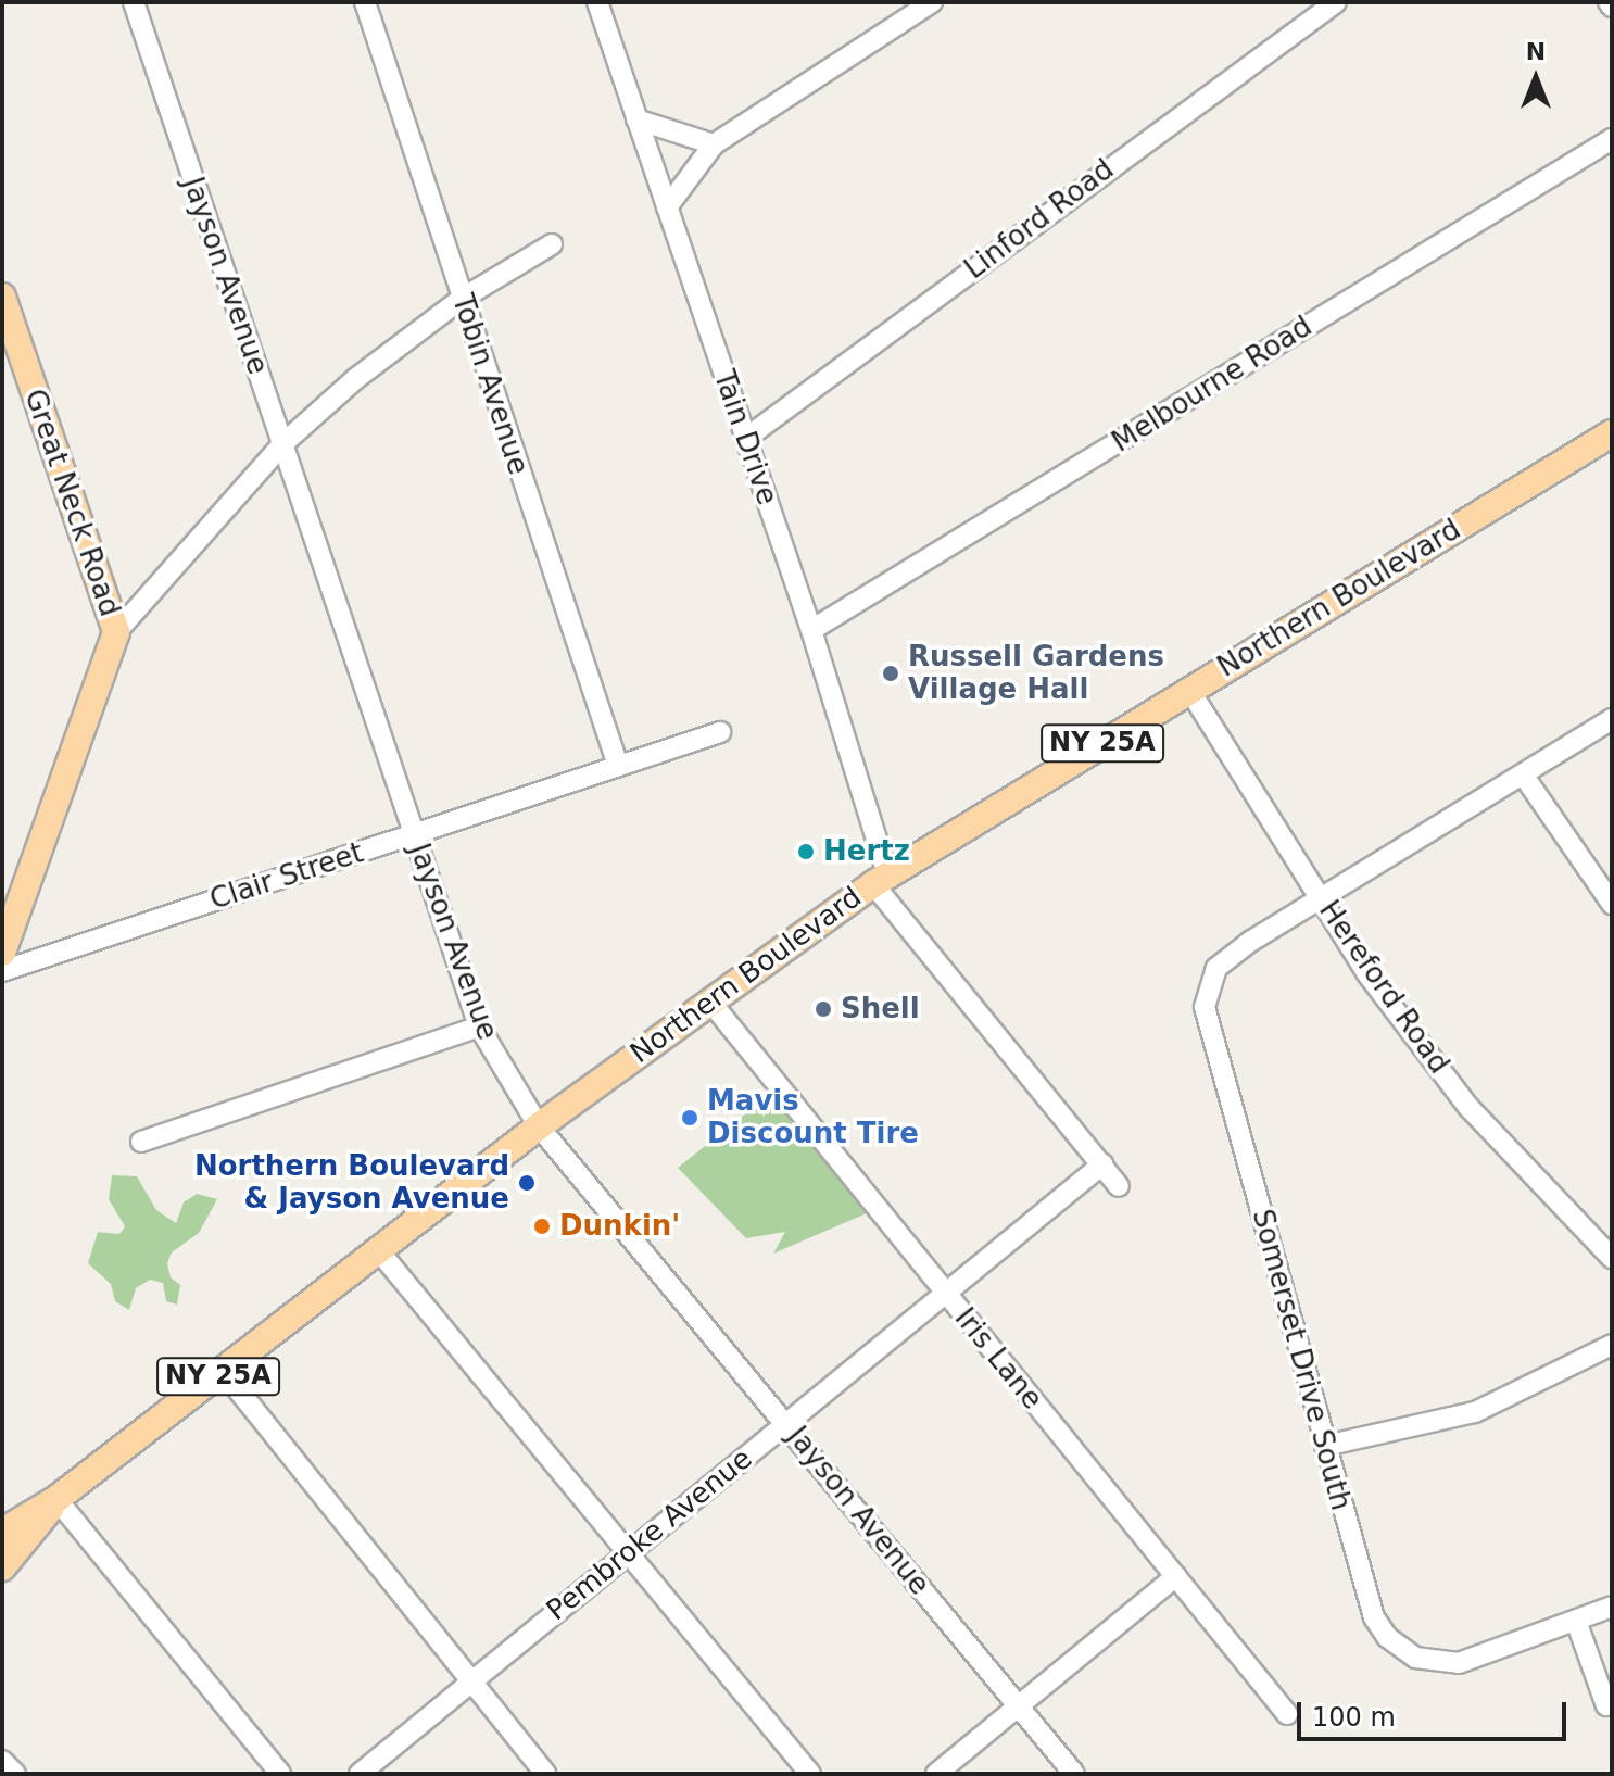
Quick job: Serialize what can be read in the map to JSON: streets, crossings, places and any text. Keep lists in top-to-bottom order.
{
  "streets": {
    "main road": ["Great Neck Road", "Northern Boulevard", "NY 25A"],
    "street": [
      "Linford Road",
      "Jayson Avenue",
      "Tobin Avenue",
      "Melbourne Road",
      "Tain Drive",
      "Clair Street",
      "Hereford Road",
      "Iris Lane",
      "Somerset Drive South",
      "Pembroke Avenue"
    ]
  },
  "crossings": [
    ["Linford Road", "Tain Drive"],
    ["Jayson Avenue", "Northern Boulevard"],
    ["Jayson Avenue", "Clair Street"],
    ["Jayson Avenue", "Pembroke Avenue"],
    ["Tobin Avenue", "Clair Street"],
    ["Melbourne Road", "Tain Drive"],
    ["Tain Drive", "Northern Boulevard"],
    ["Northern Boulevard", "Hereford Road"],
    ["Northern Boulevard", "Iris Lane"],
    ["Hereford Road", "Somerset Drive South"],
    ["Iris Lane", "Pembroke Avenue"]
  ],
  "places": [
    "Russell Gardens Village Hall",
    "Hertz",
    "Shell",
    "Mavis Discount Tire",
    "Northern Boulevard & Jayson Avenue",
    "Dunkin'"
  ],
  "scale_bar": "100 m",
  "north": "top"
}
